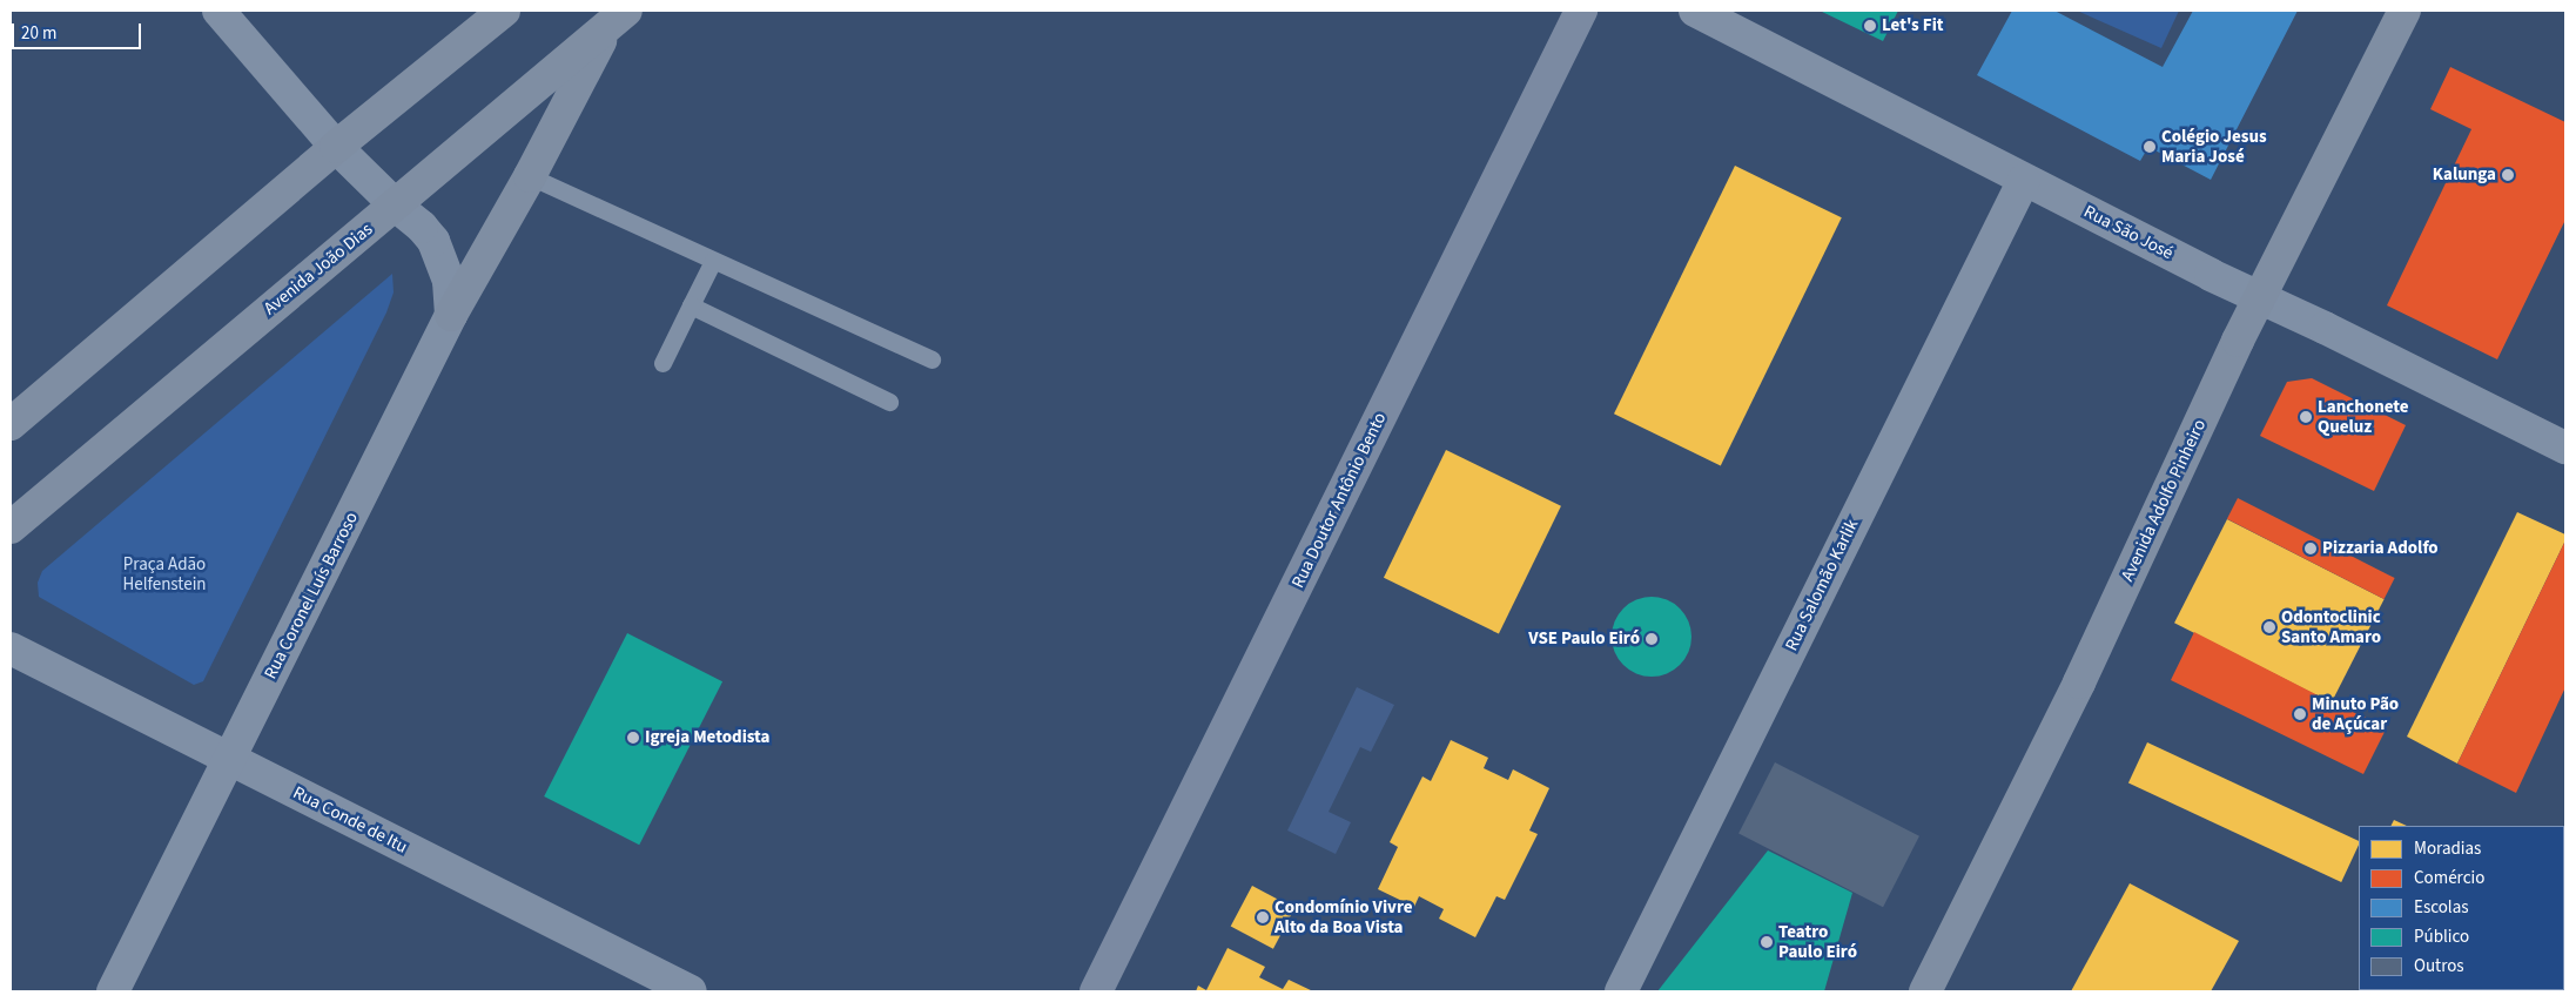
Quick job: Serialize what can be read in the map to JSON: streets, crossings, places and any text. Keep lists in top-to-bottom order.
{
  "streets": {
    "main road": ["Avenida João Dias", "Avenida Adolfo Pinheiro"],
    "street": [
      "Rua São José",
      "Rua Doutor Antônio Bento",
      "Rua Salomão Karlik",
      "Rua Coronel Luís Barroso",
      "Rua Conde de Itu"
    ]
  },
  "crossings": [
    ["Rua São José", "Avenida Adolfo Pinheiro"],
    ["Rua São José", "Rua Salomão Karlik"],
    ["Rua Coronel Luís Barroso", "Rua Conde de Itu"]
  ],
  "parks": ["Praça Adão Helfenstein"],
  "places": [
    "Let's Fit",
    "Colégio Jesus Maria José",
    "Kalunga",
    "Lanchonete Queluz",
    "Pizzaria Adolfo",
    "Odontoclinic Santo Amaro",
    "VSE Paulo Eiró",
    "Minuto Pão de Açúcar",
    "Igreja Metodista",
    "Condomínio Vivre Alto da Boa Vista",
    "Teatro Paulo Eiró"
  ],
  "legend": [
    "Moradias",
    "Comércio",
    "Escolas",
    "Público",
    "Outros"
  ],
  "scale_bar": "20 m"
}
